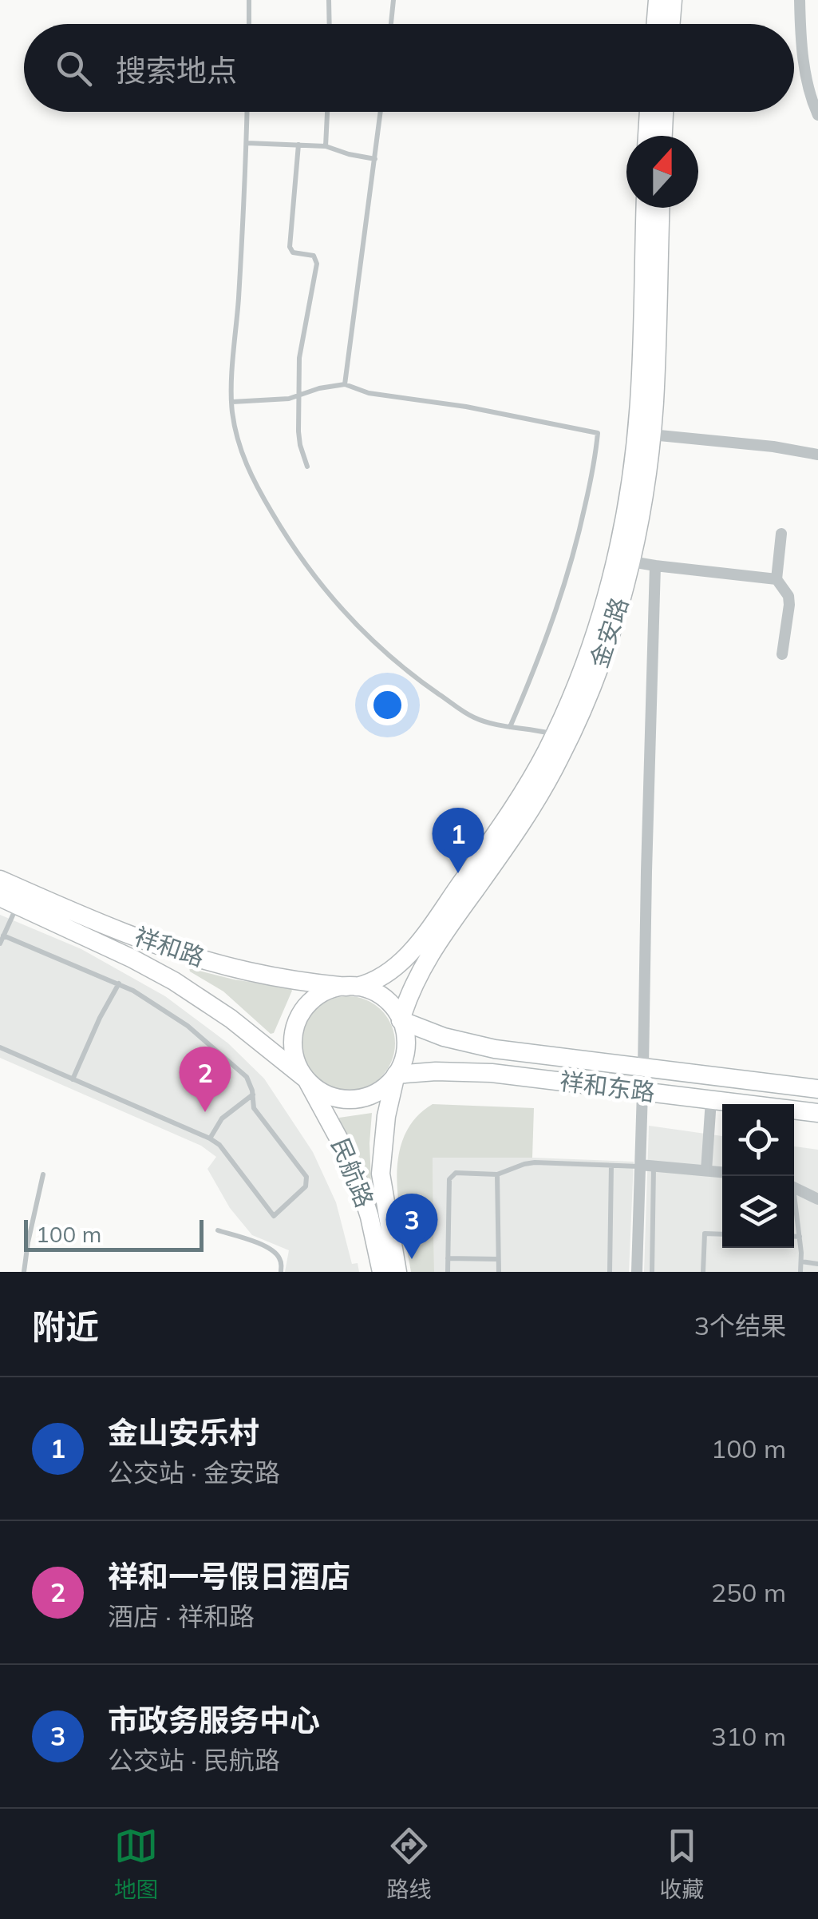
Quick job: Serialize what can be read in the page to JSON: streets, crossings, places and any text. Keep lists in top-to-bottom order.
{
  "streets": {
    "main road": [
      "金安路",
      "祥和路",
      "祥和东路",
      "民航路"
    ]
  },
  "crossings": [
    ["金安路", "祥和路"],
    ["金安路", "祥和东路"],
    ["金安路", "民航路"],
    ["祥和路", "祥和东路"],
    ["祥和路", "民航路"],
    ["祥和东路", "民航路"]
  ],
  "scale_bar": "100 m",
  "north": "top",
  "page": {
    "search": "搜索地点",
    "pins": ["1", "2", "3"],
    "scale": "100 m",
    "heading": ["附近", "3个结果"],
    "list": [
      {
        "mark": "1",
        "name": "金山安乐村",
        "note": "公交站 · 金安路",
        "value": "100 m"
      },
      {
        "mark": "2",
        "name": "祥和一号假日酒店",
        "note": "酒店 · 祥和路",
        "value": "250 m"
      },
      {
        "mark": "3",
        "name": "市政务服务中心",
        "note": "公交站 · 民航路",
        "value": "310 m"
      }
    ],
    "nav": ["地图", "路线", "收藏"]
  }
}
